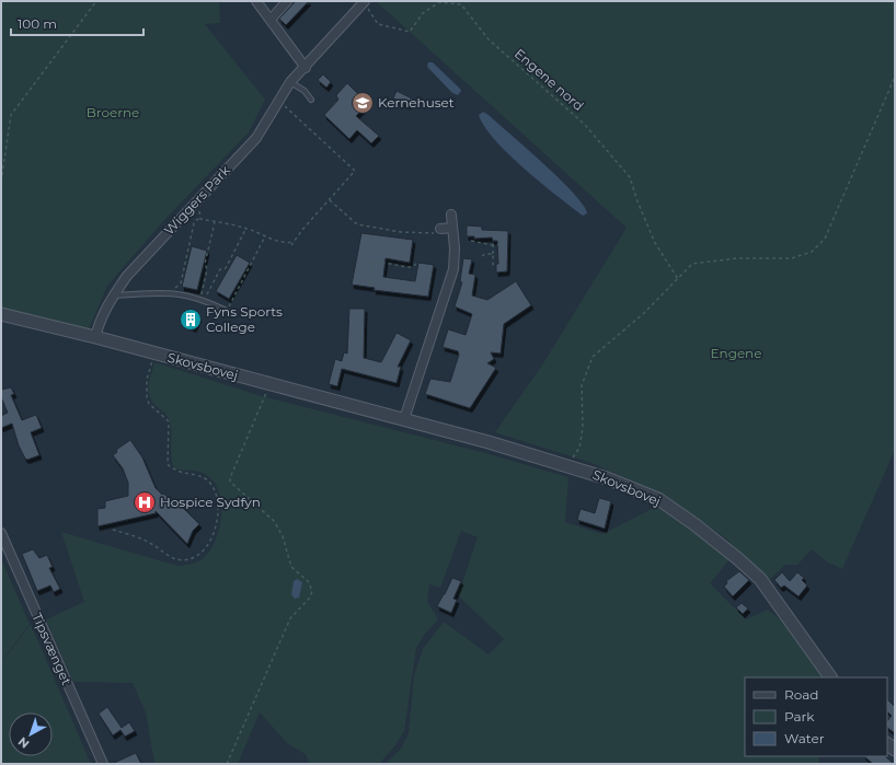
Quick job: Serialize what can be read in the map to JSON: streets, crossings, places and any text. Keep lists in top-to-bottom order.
{
  "streets": {
    "street": ["Wiggers Park", "Skovsbovej", "Tipsvænget"],
    "path": ["Engene nord"]
  },
  "crossings": [
    ["Engene nord", "Wiggers Park"],
    ["Wiggers Park", "Skovsbovej"]
  ],
  "parks": ["Broerne", "Engene"],
  "places": {
    "school or university": ["Kernehuset"],
    "building": ["Fyns Sports College"],
    "hospital": ["Hospice Sydfyn"]
  },
  "legend": ["Road", "Park", "Water"],
  "scale_bar": "100 m",
  "north": "bottom left"
}
